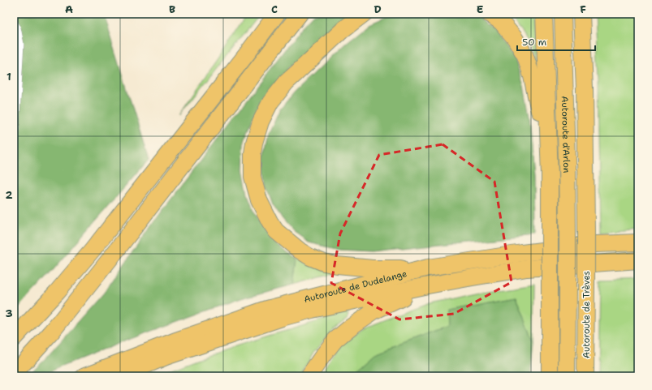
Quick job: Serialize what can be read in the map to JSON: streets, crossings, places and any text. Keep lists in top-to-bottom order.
{
  "streets": {
    "highway": ["Autoroute d'Arlon", "Autoroute de Dudelange", "Autoroute de Trèves"]
  },
  "scale_bar": "50 m",
  "grid": {
    "columns": [
      "A",
      "B",
      "C",
      "D",
      "E",
      "F"
    ],
    "rows": ["1", "2", "3"]
  }
}
